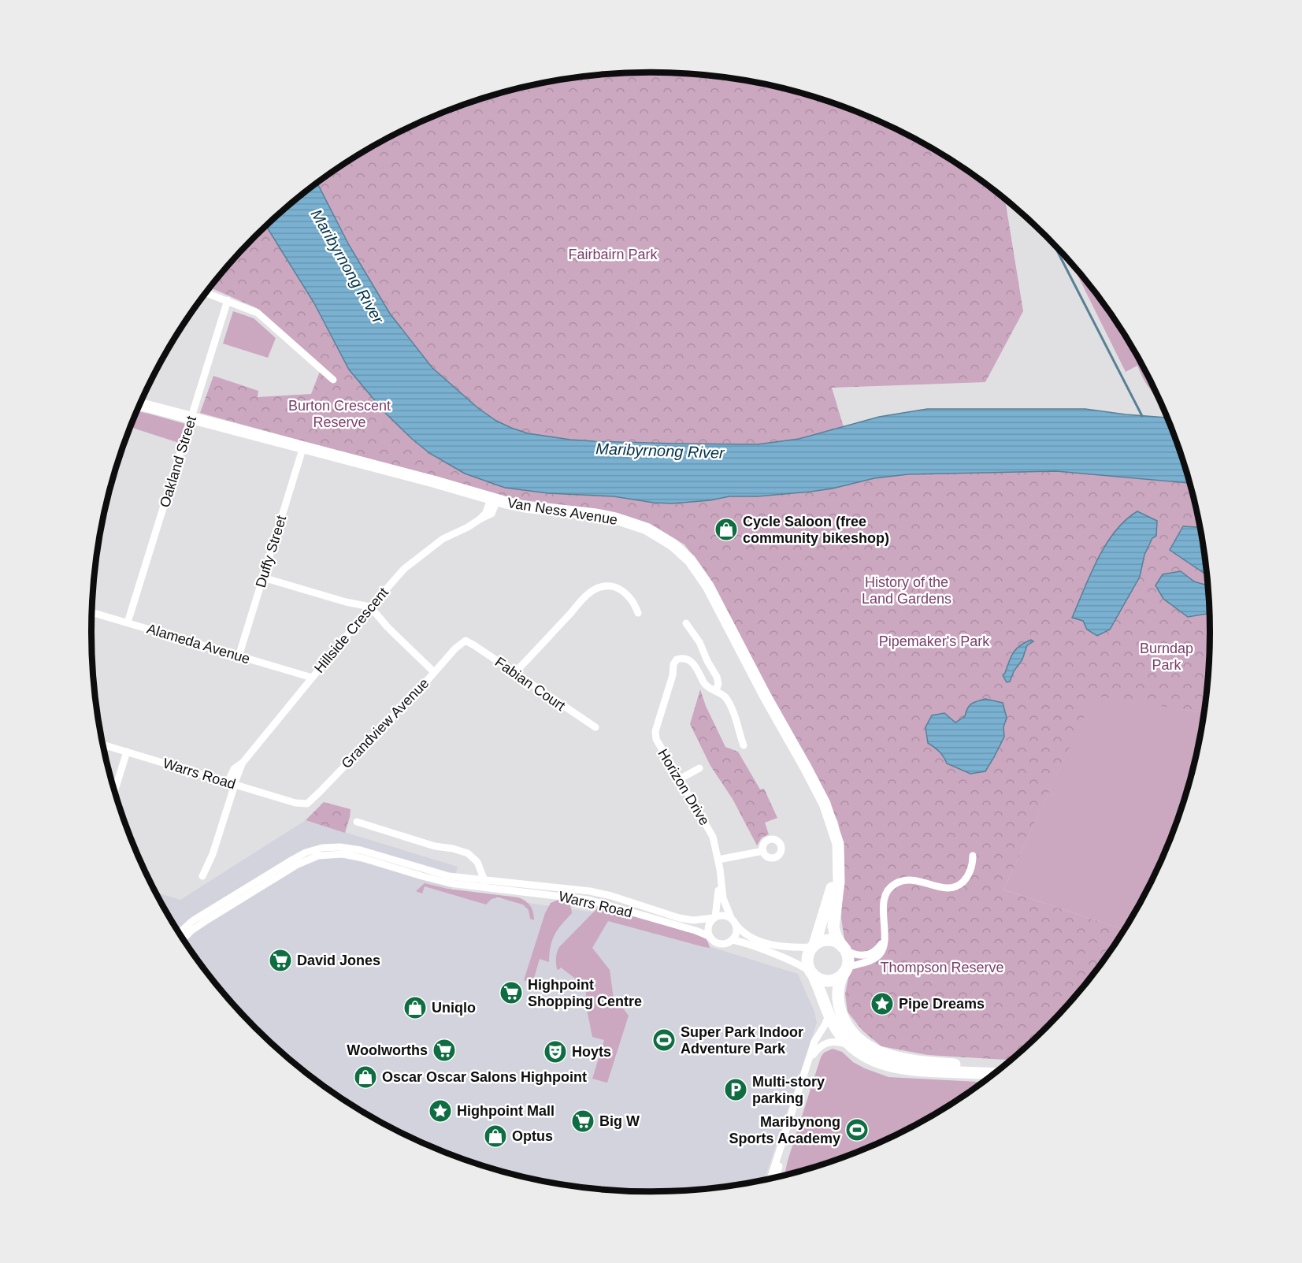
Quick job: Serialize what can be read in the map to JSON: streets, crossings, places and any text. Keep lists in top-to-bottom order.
{
  "streets": {
    "main road": ["Van Ness Avenue"],
    "street": [
      "Oakland Street",
      "Duffy Street",
      "Hillside Crescent",
      "Alameda Avenue",
      "Fabian Court",
      "Grandview Avenue",
      "Warrs Road",
      "Horizon Drive"
    ]
  },
  "crossings": [
    ["Oakland Street", "Van Ness Avenue"],
    ["Oakland Street", "Alameda Avenue"],
    ["Van Ness Avenue", "Duffy Street"],
    ["Van Ness Avenue", "Hillside Crescent"],
    ["Duffy Street", "Alameda Avenue"],
    ["Hillside Crescent", "Alameda Avenue"],
    ["Hillside Crescent", "Warrs Road"],
    ["Fabian Court", "Grandview Avenue"],
    ["Grandview Avenue", "Warrs Road"],
    ["Warrs Road", "Horizon Drive"]
  ],
  "water": ["Maribyrnong River"],
  "parks": [
    "Fairbairn Park",
    "Burton Crescent Reserve",
    "History of the Land Gardens",
    "Pipemaker's Park",
    "Burndap Park",
    "Thompson Reserve"
  ],
  "places": {
    "shop": [
      "Cycle Saloon (free community bikeshop)",
      "Uniqlo",
      "Oscar Oscar Salons Highpoint",
      "Optus"
    ],
    "supermarket": [
      "David Jones",
      "Highpoint Shopping Centre",
      "Woolworths",
      "Big W"
    ],
    "place": ["Pipe Dreams", "Highpoint Mall"],
    "sports": ["Super Park Indoor Adventure Park", "Maribynong Sports Academy"],
    "theatre": ["Hoyts"],
    "parking": ["Multi-story parking"]
  }
}
